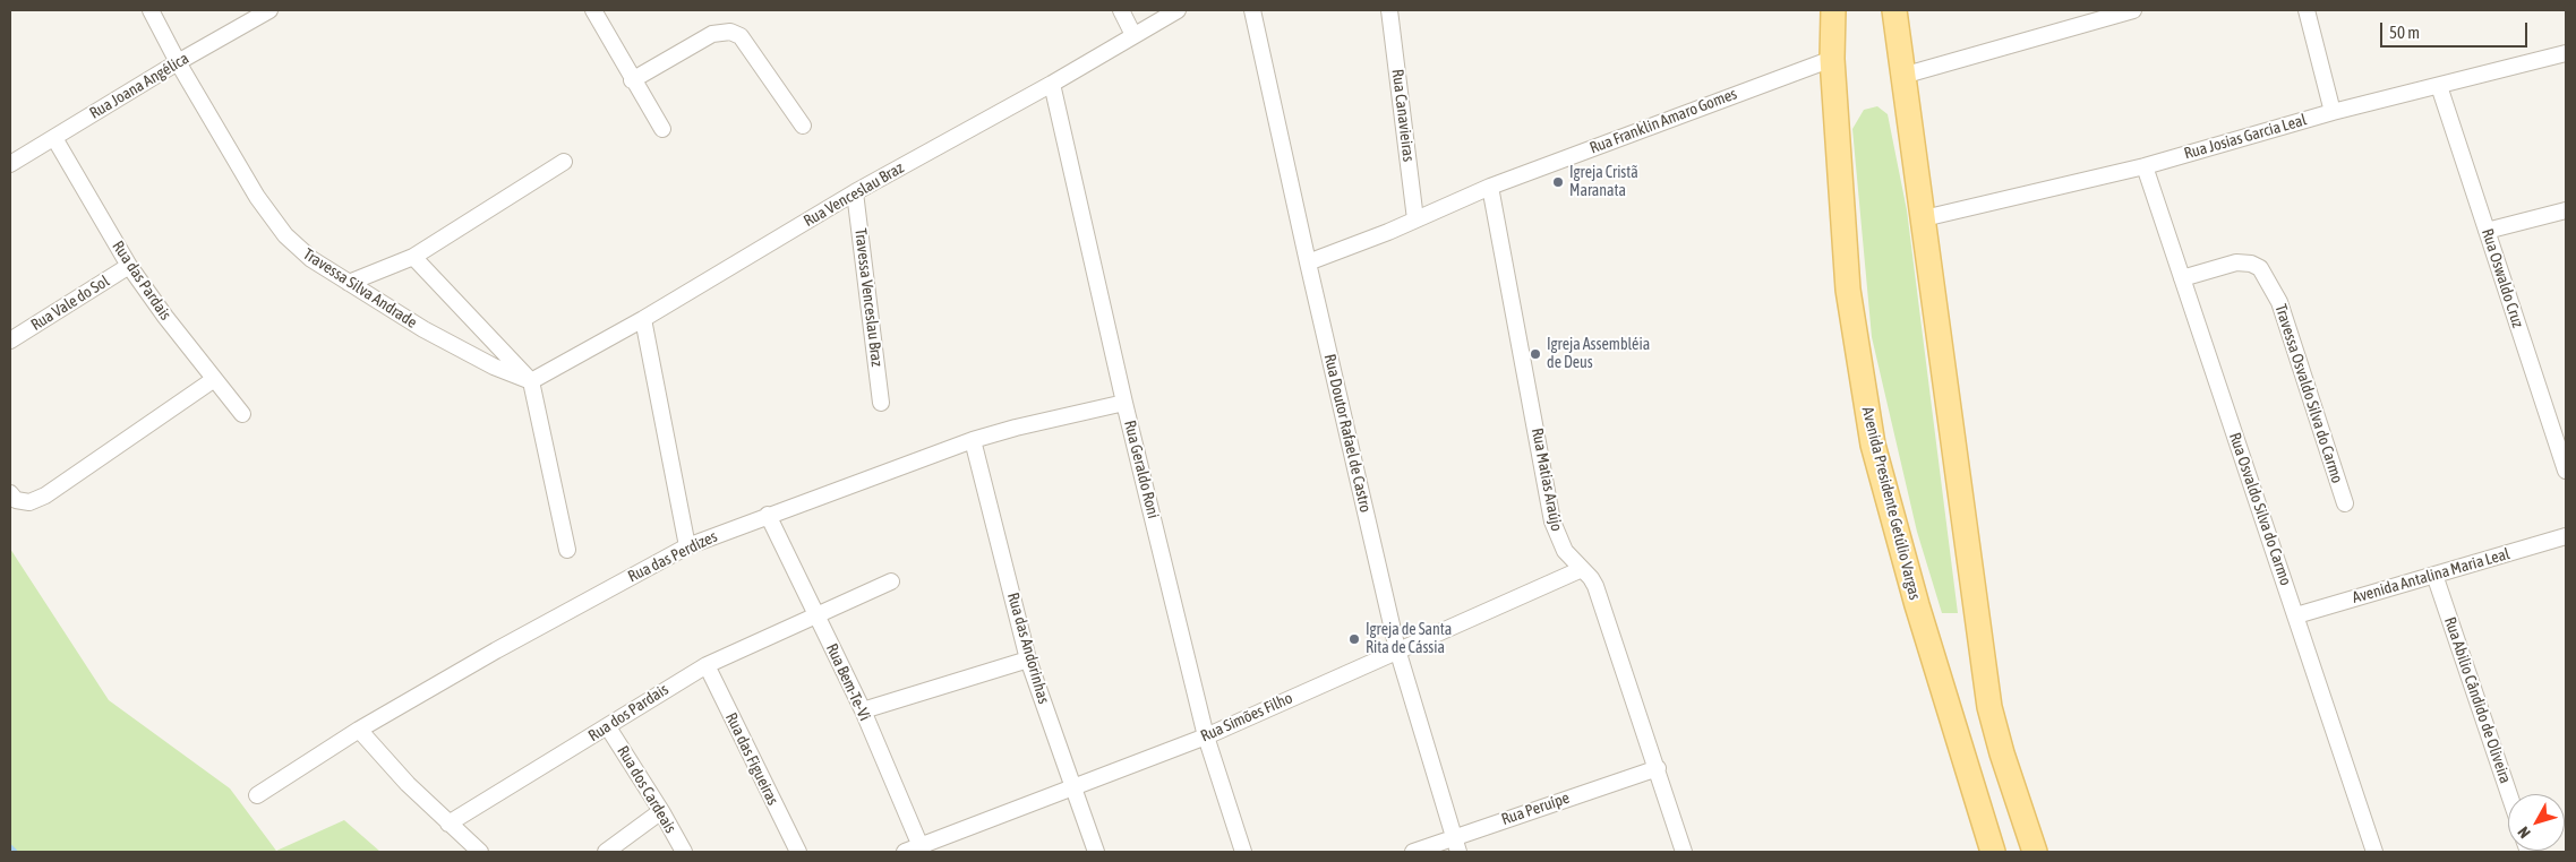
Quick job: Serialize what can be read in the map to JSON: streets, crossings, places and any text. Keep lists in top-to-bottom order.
{
  "streets": {
    "main road": ["Avenida Presidente Getúlio Vargas"],
    "street": [
      "Rua Joana Angélica",
      "Rua Canavieiras",
      "Rua Franklin Amaro Gomes",
      "Rua Josias Garcia Leal",
      "Rua Venceslau Braz",
      "Rua Oswaldo Cruz",
      "Rua das Pardais",
      "Travessa Silva Andrade",
      "Travessa Venceslau Braz",
      "Rua Vale do Sol",
      "Travessa Osvaldo Silva do Carmo",
      "Rua Doutor Rafael de Castro",
      "Rua Geraldo Roni",
      "Rua Matias Araújo",
      "Rua Osvaldo Silva do Carmo",
      "Rua das Perdizes",
      "Avenida Antalina Maria Leal",
      "Rua das Andorinhas",
      "Rua Bem-Te-Vi",
      "Rua Abilio Cândido de Oliveira",
      "Rua dos Pardais",
      "Rua Simões Filho",
      "Rua das Figueiras",
      "Rua dos Cardeais",
      "Rua Peruípe"
    ]
  },
  "crossings": [
    ["Rua Joana Angélica", "Rua das Pardais"],
    ["Rua Joana Angélica", "Travessa Silva Andrade"],
    ["Rua Canavieiras", "Rua Franklin Amaro Gomes"],
    ["Rua Franklin Amaro Gomes", "Rua Doutor Rafael de Castro"],
    ["Rua Franklin Amaro Gomes", "Rua Matias Araújo"],
    ["Rua Franklin Amaro Gomes", "Avenida Presidente Getúlio Vargas"],
    ["Rua Josias Garcia Leal", "Rua Oswaldo Cruz"],
    ["Rua Josias Garcia Leal", "Rua Osvaldo Silva do Carmo"],
    ["Rua Venceslau Braz", "Travessa Silva Andrade"],
    ["Rua Venceslau Braz", "Travessa Venceslau Braz"],
    ["Rua Venceslau Braz", "Rua Geraldo Roni"],
    ["Rua das Pardais", "Rua Vale do Sol"],
    ["Travessa Osvaldo Silva do Carmo", "Rua Osvaldo Silva do Carmo"],
    ["Rua Doutor Rafael de Castro", "Rua Simões Filho"],
    ["Rua Doutor Rafael de Castro", "Rua Peruípe"],
    ["Rua Geraldo Roni", "Rua das Perdizes"],
    ["Rua Geraldo Roni", "Rua Simões Filho"],
    ["Rua Matias Araújo", "Rua Simões Filho"],
    ["Rua Matias Araújo", "Rua Peruípe"],
    ["Rua Osvaldo Silva do Carmo", "Avenida Antalina Maria Leal"],
    ["Rua das Perdizes", "Rua das Andorinhas"],
    ["Rua das Perdizes", "Rua Bem-Te-Vi"],
    ["Avenida Antalina Maria Leal", "Rua Abilio Cândido de Oliveira"],
    ["Rua das Andorinhas", "Rua Simões Filho"],
    ["Rua Bem-Te-Vi", "Rua dos Pardais"],
    ["Rua Bem-Te-Vi", "Rua Simões Filho"],
    ["Rua dos Pardais", "Rua das Figueiras"],
    ["Rua dos Pardais", "Rua dos Cardeais"]
  ],
  "places": ["Igreja Cristã Maranata", "Igreja Assembléia de Deus", "Igreja de Santa Rita de Cássia"],
  "scale_bar": "50 m",
  "north": "bottom left"
}
